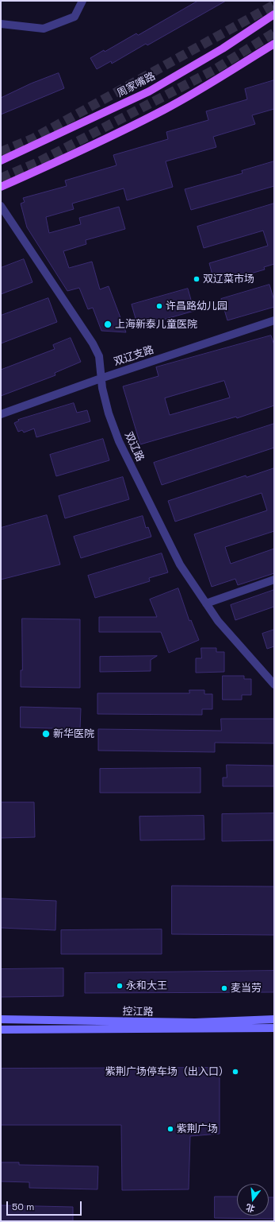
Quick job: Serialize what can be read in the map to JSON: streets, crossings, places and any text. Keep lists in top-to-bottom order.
{
  "streets": {
    "main road": ["周家嘴路", "控江路"],
    "street": ["双辽支路", "双辽路"]
  },
  "crossings": [
    ["双辽支路", "双辽路"]
  ],
  "places": [
    "双辽菜市场",
    "许昌路幼儿园",
    "上海新泰儿童医院",
    "新华医院",
    "永和大王",
    "麦当劳",
    "紫荆广场停车场（出入口）",
    "紫荆广场"
  ],
  "scale_bar": "50 m",
  "north": "bottom"
}
